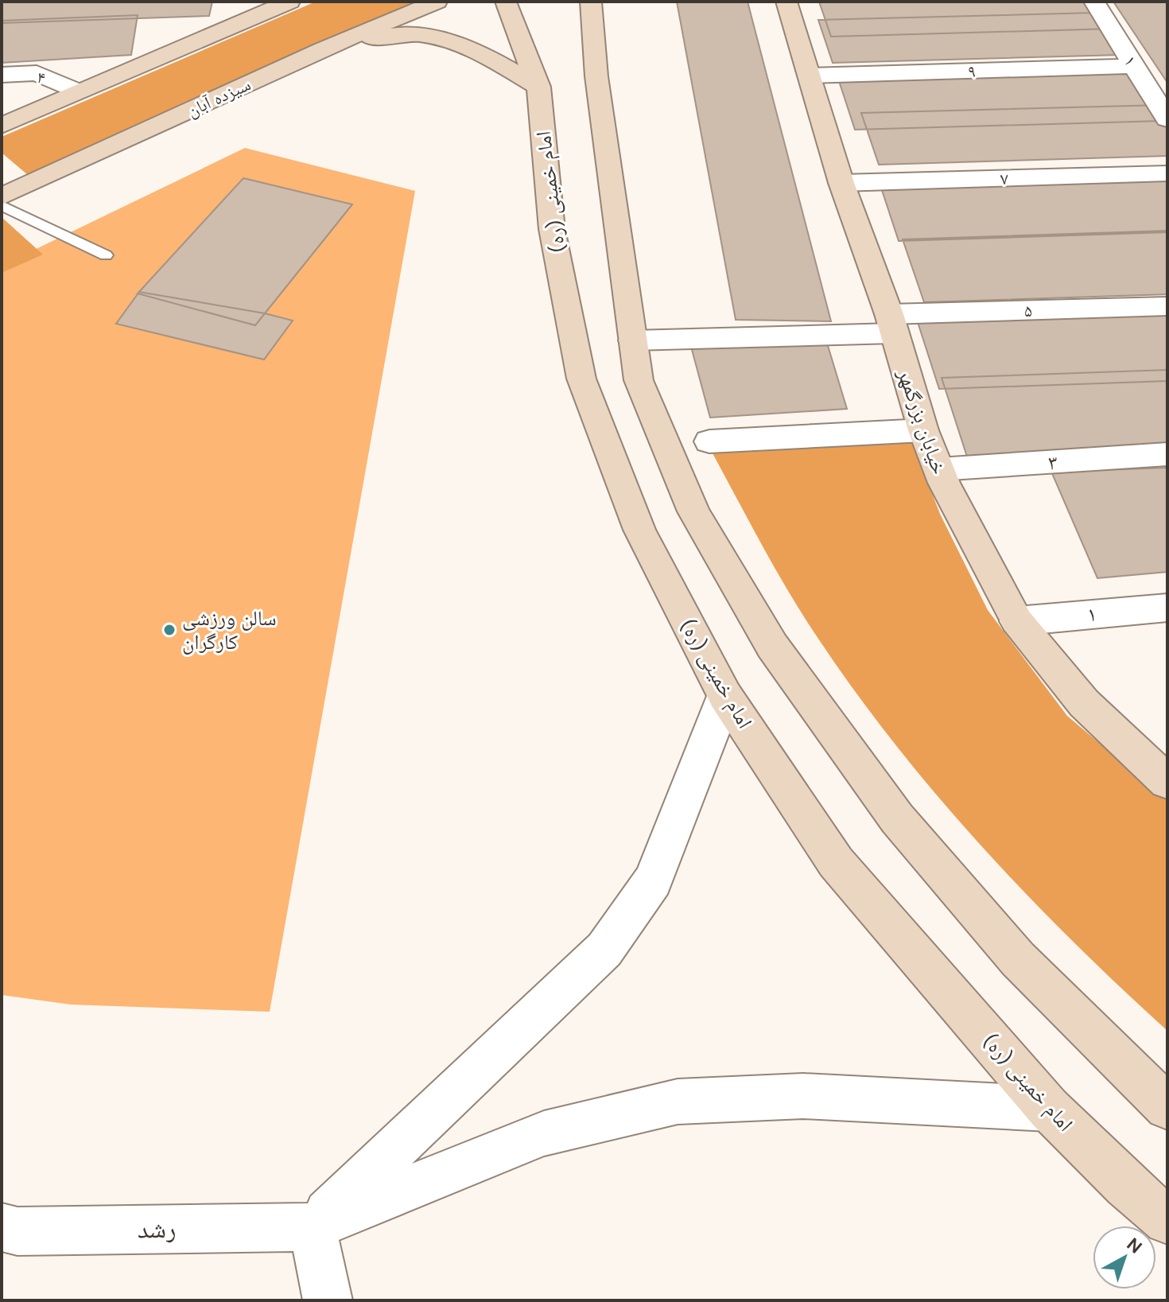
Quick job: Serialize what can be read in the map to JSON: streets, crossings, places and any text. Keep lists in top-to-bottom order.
{
  "streets": {
    "main road": ["سیزده آبان", "امام خمینی (ره)", "خیابان بزرگمهر"],
    "street": [
      "۱",
      "۹",
      "۴",
      "۷",
      "۵",
      "۳",
      "رشد"
    ]
  },
  "crossings": [
    ["۱", "۹"],
    ["۱", "خیابان بزرگمهر"],
    ["۹", "خیابان بزرگمهر"],
    ["۷", "خیابان بزرگمهر"],
    ["۵", "خیابان بزرگمهر"],
    ["خیابان بزرگمهر", "۳"]
  ],
  "places": ["سالن ورزشی کارگران"],
  "north": "top right"
}
